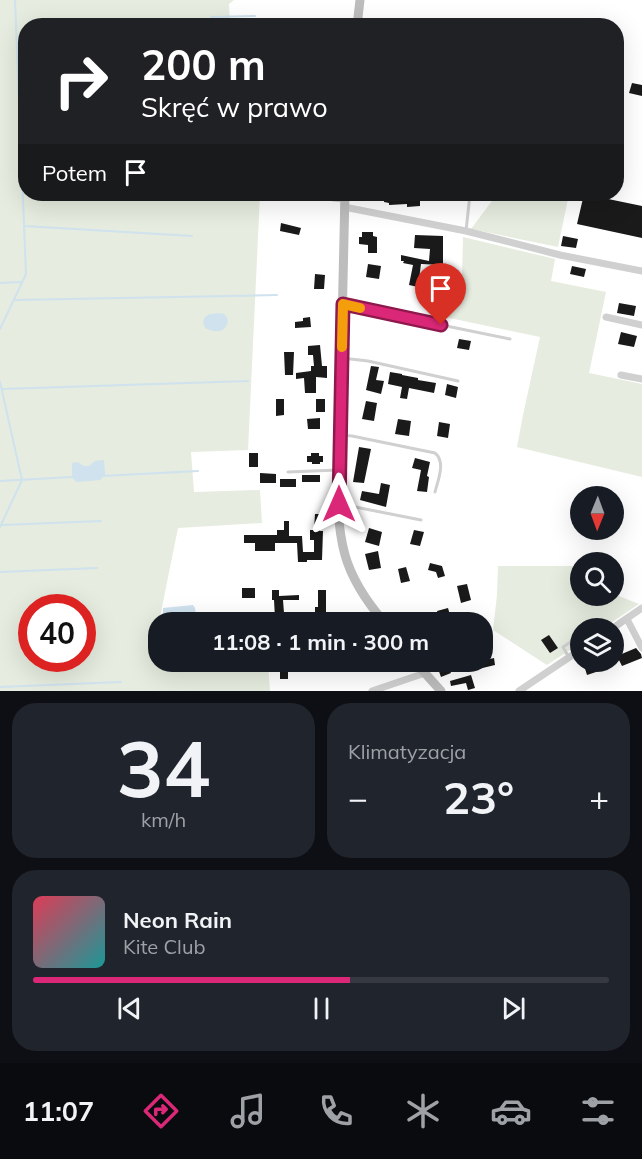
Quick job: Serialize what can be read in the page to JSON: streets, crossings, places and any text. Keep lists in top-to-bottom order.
{
  "north": "bottom",
  "page": {
    "turn": ["200 m", "Skręć w prawo"],
    "then": "Potem",
    "limit": "40",
    "trip": "11:08 · 1 min · 300 m",
    "tile": [
      ["34", "km/h"],
      "Klimatyzacja"
    ],
    "heat": ["−", "23°", "+"],
    "song": ["Neon Rain", "Kite Club"],
    "tabs": "11:07"
  }
}
